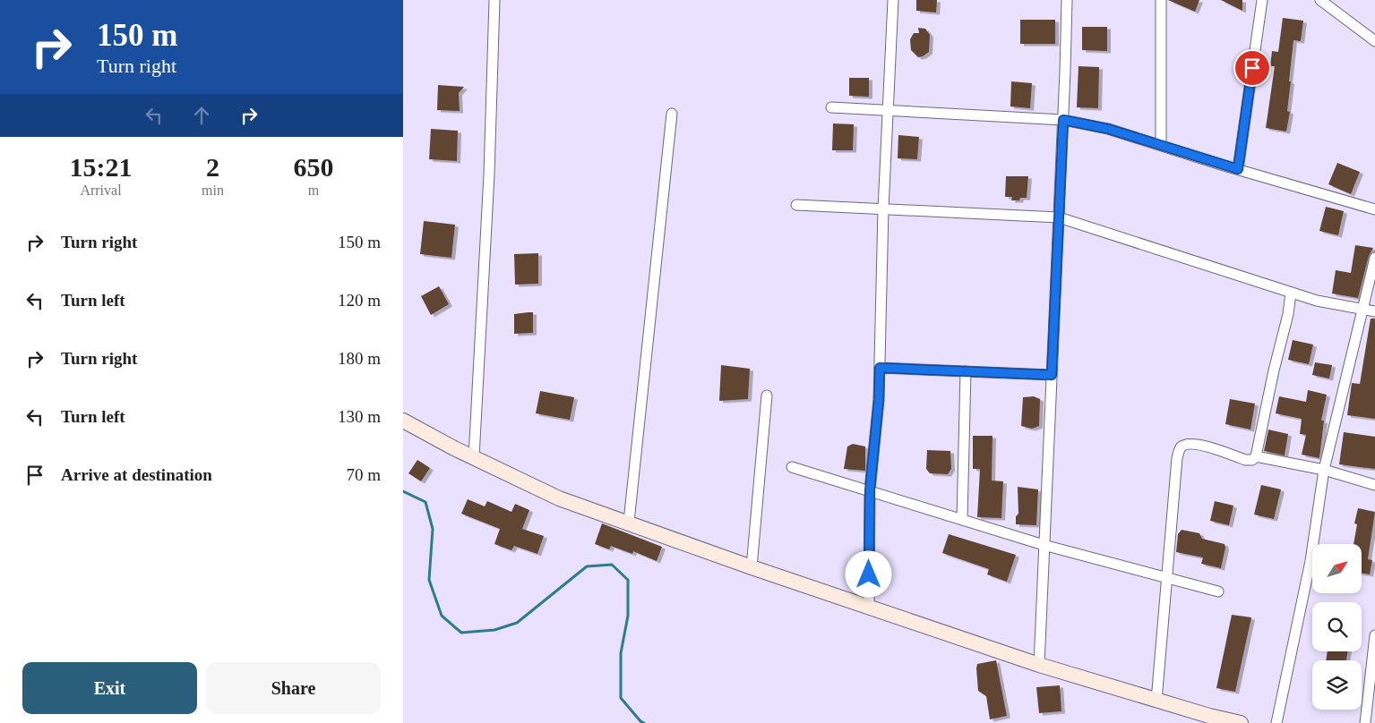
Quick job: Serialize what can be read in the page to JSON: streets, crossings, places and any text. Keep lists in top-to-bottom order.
{
  "north": "top right",
  "page": {
    "turn": ["150 m", "Turn right"],
    "eta": [
      "15:21",
      "Arrival",
      "2",
      "min",
      "650",
      "m"
    ],
    "list": [
      {
        "name": "Turn right",
        "value": "150 m"
      },
      {
        "name": "Turn left",
        "value": "120 m"
      },
      {
        "name": "Turn right",
        "value": "180 m"
      },
      {
        "name": "Turn left",
        "value": "130 m"
      },
      {
        "name": "Arrive at destination",
        "value": "70 m"
      }
    ],
    "buttons": ["Exit", "Share"]
  }
}
